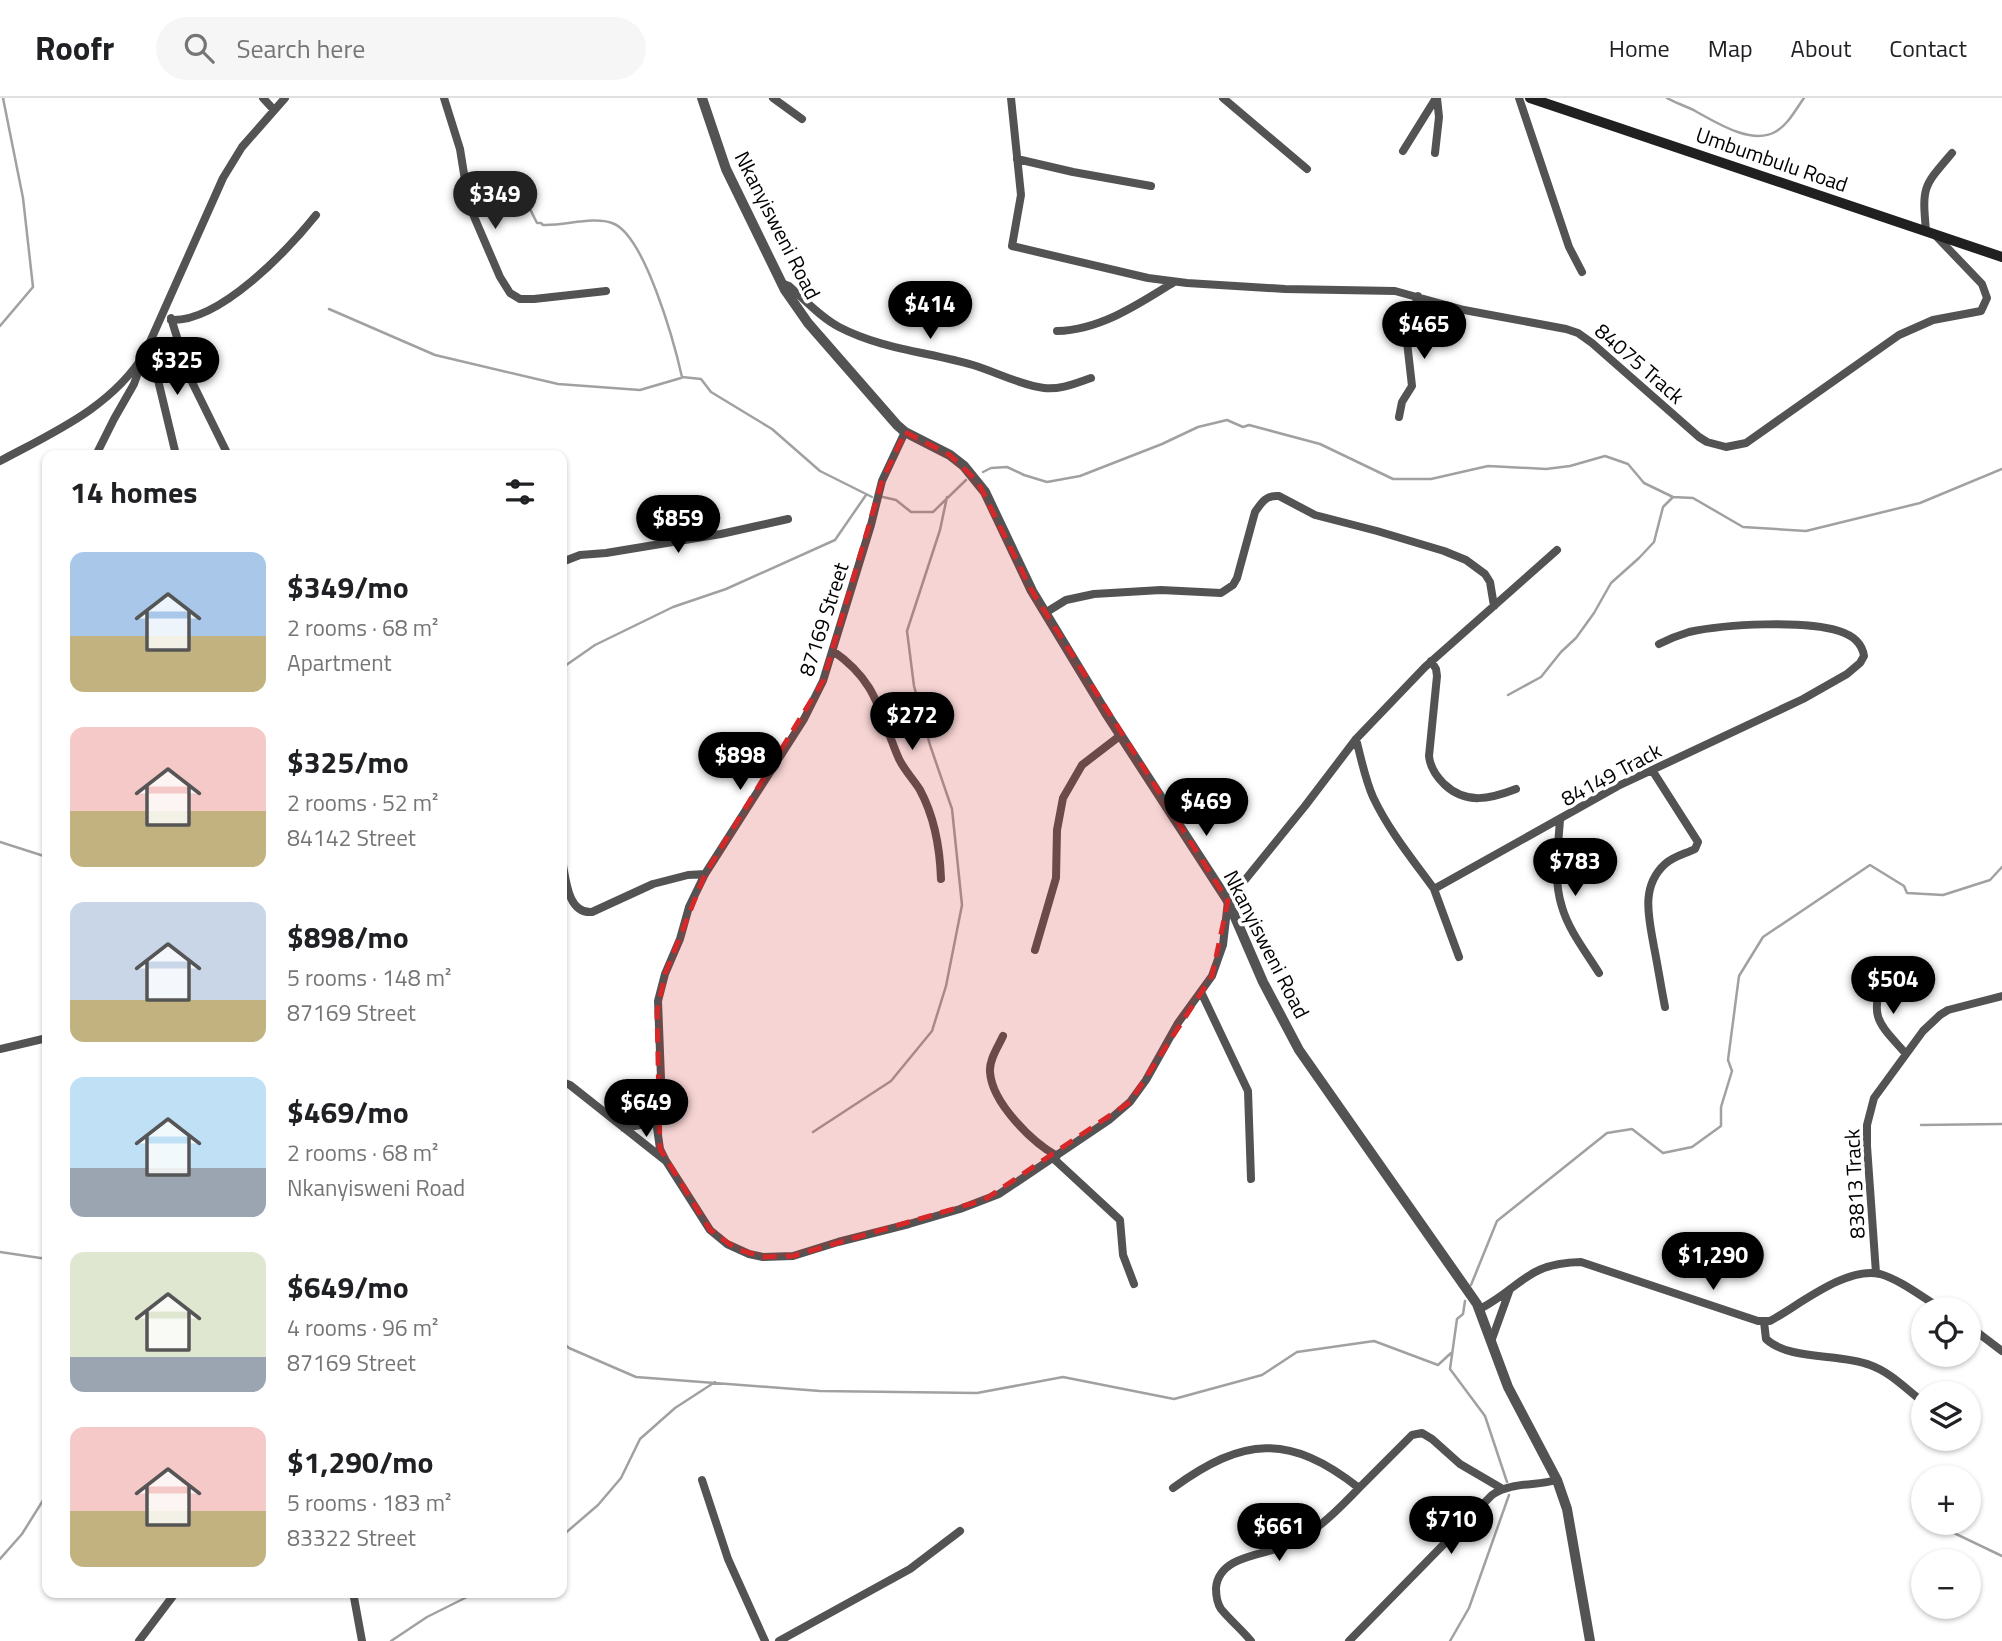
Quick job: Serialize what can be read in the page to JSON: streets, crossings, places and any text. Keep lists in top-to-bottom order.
{
  "streets": {
    "main road": ["Umbumbulu Road"],
    "street": [
      "Nkanyisweni Road",
      "84075 Track",
      "87169 Street",
      "84149 Track",
      "83813 Track"
    ]
  },
  "crossings": [
    ["Umbumbulu Road", "84075 Track"],
    ["Nkanyisweni Road", "87169 Street"]
  ],
  "page": {
    "header": "Roofr",
    "search": "Search here",
    "nav": [
      "Home",
      "Map",
      "About",
      "Contact"
    ],
    "price": [
      "$349",
      "$414",
      "$465",
      "$325",
      "$859",
      "$272",
      "$898",
      "$469",
      "$783",
      "$504",
      "$649",
      "$1,290",
      "$710",
      "$661"
    ],
    "heading": "14 homes",
    "list": [
      {
        "name": "$349/mo",
        "note": "2 rooms · 68 m² · Apartment"
      },
      {
        "name": "$325/mo",
        "note": "2 rooms · 52 m² · 84142 Street"
      },
      {
        "name": "$898/mo",
        "note": "5 rooms · 148 m² · 87169 Street"
      },
      {
        "name": "$469/mo",
        "note": "2 rooms · 68 m² · Nkanyisweni Road"
      },
      {
        "name": "$649/mo",
        "note": "4 rooms · 96 m² · 87169 Street"
      },
      {
        "name": "$1,290/mo",
        "note": "5 rooms · 183 m² · 83322 Street"
      }
    ],
    "map_buttons": ["+", "−"]
  }
}
